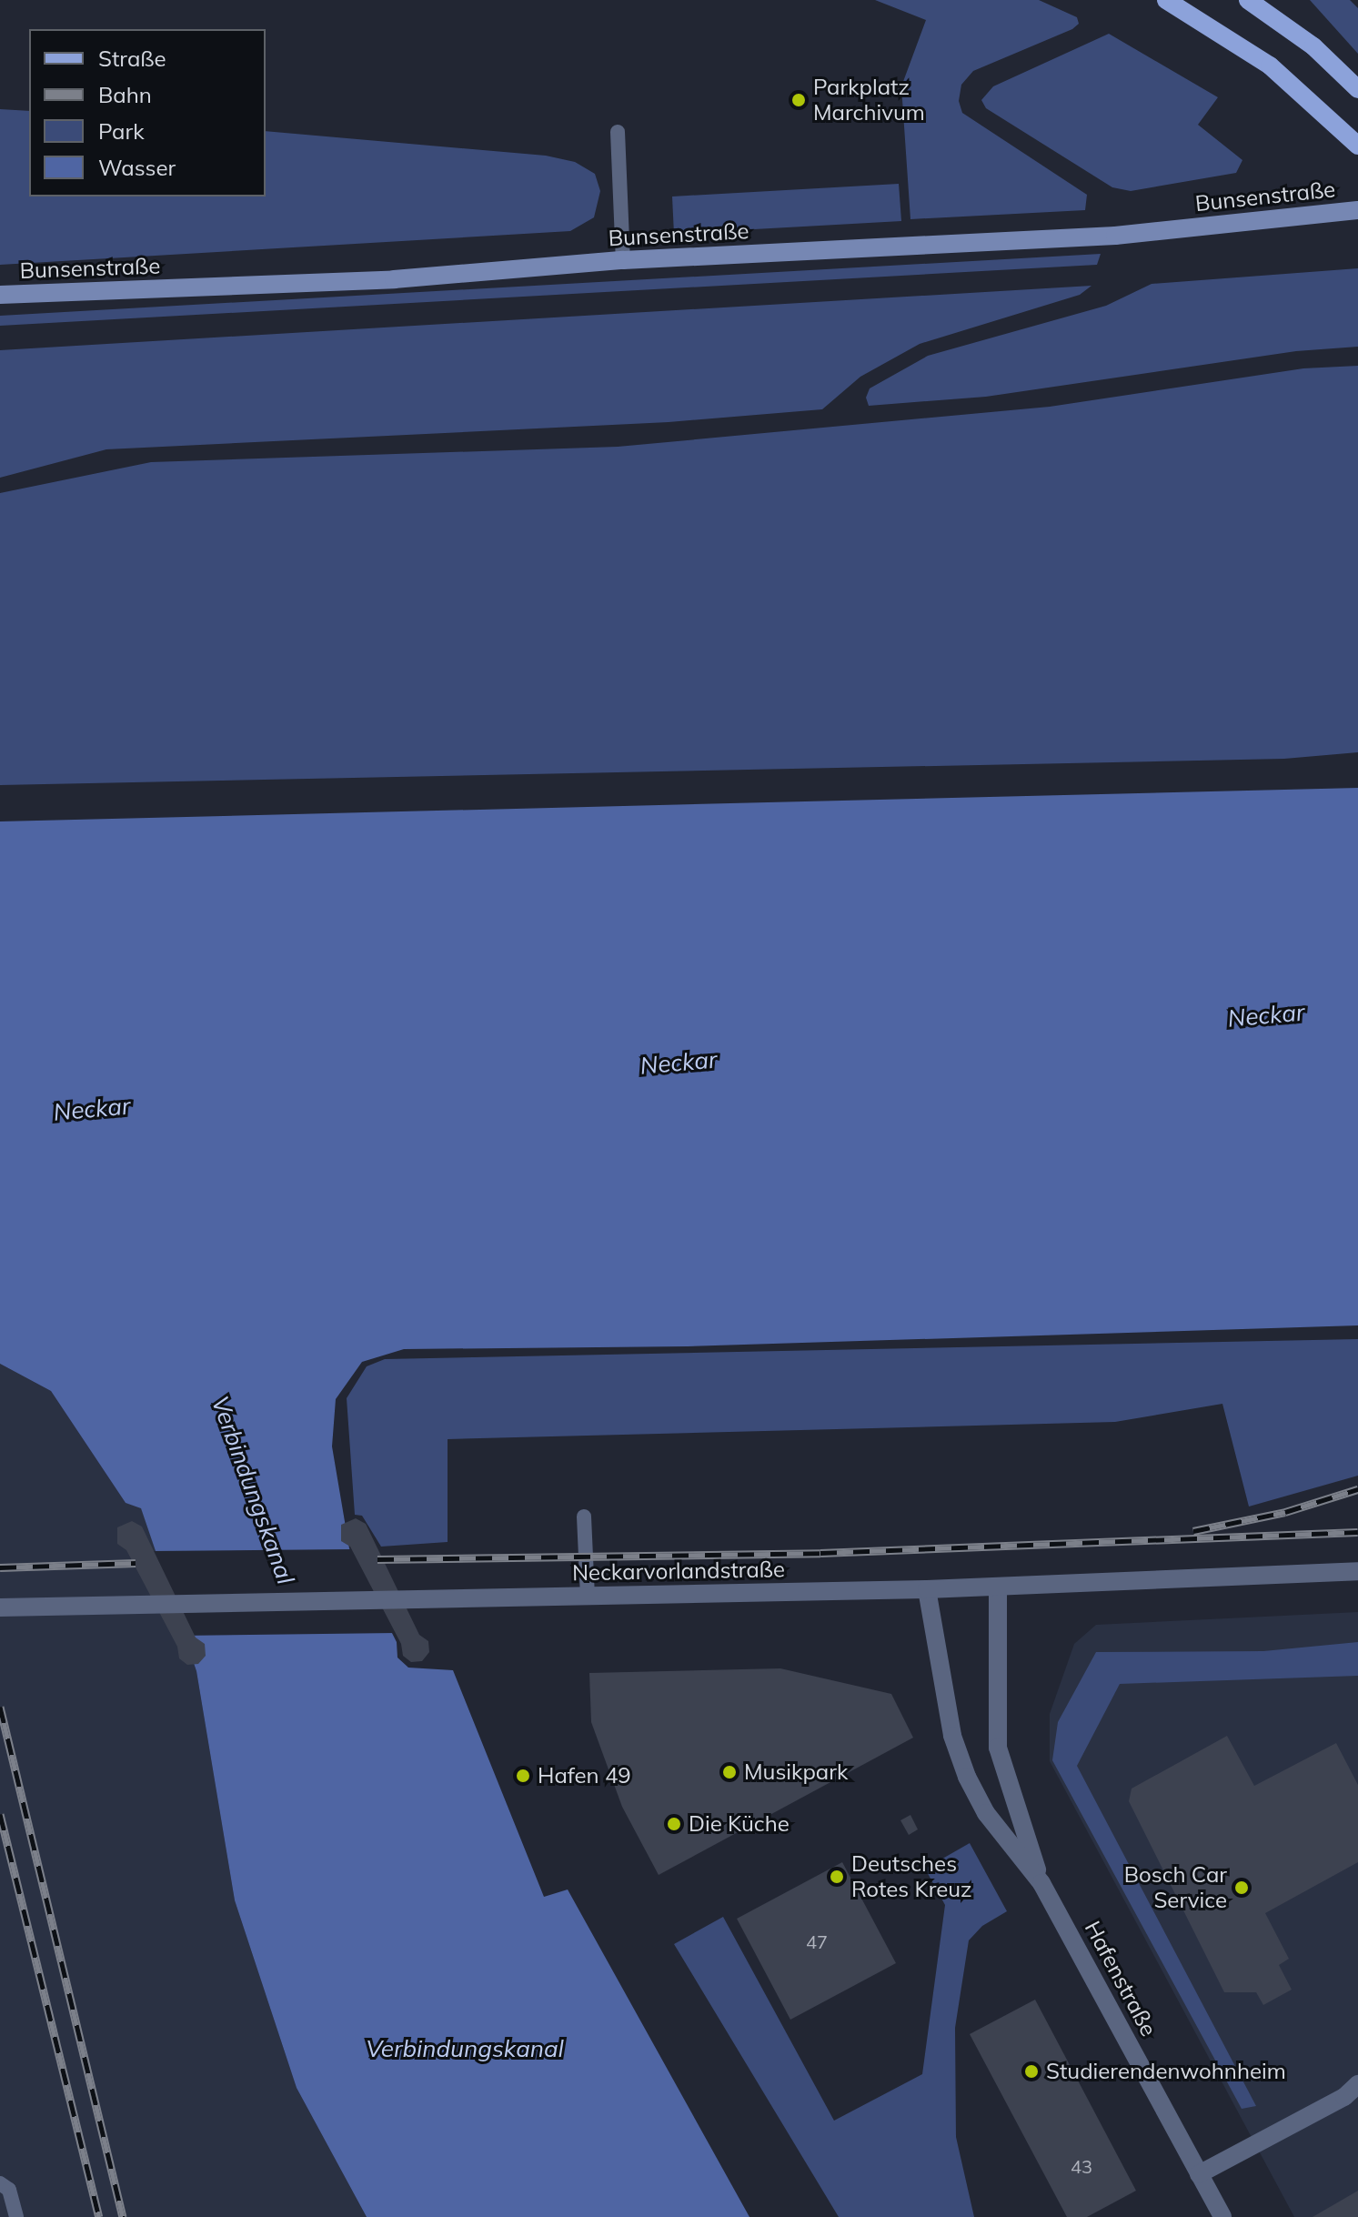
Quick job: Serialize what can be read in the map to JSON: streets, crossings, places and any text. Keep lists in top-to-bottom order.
{
  "streets": {
    "street": ["Bunsenstraße", "Neckarvorlandstraße", "Hafenstraße"]
  },
  "crossings": [
    ["Neckarvorlandstraße", "Hafenstraße"]
  ],
  "water": ["Neckar", "Verbindungskanal"],
  "places": [
    "Parkplatz Marchivum",
    "Musikpark",
    "Hafen 49",
    "Die Küche",
    "Deutsches Rotes Kreuz",
    "Bosch Car Service",
    "Studierendenwohnheim"
  ],
  "house_numbers": ["47", "43"],
  "legend": [
    "Straße",
    "Bahn",
    "Park",
    "Wasser"
  ]
}
